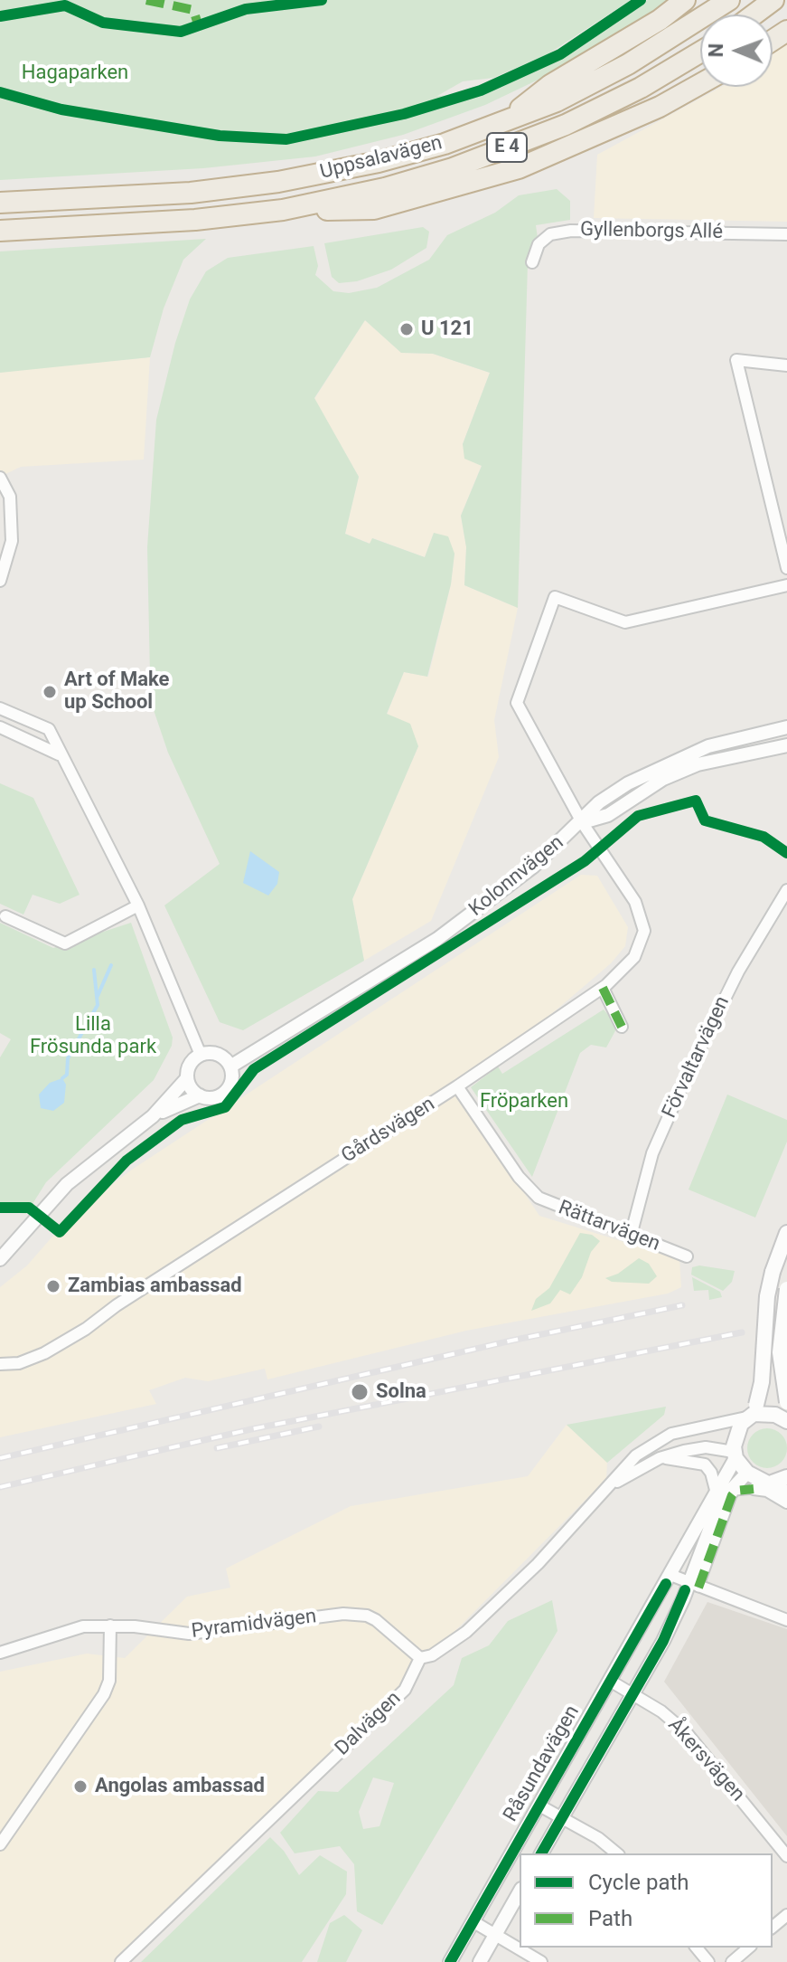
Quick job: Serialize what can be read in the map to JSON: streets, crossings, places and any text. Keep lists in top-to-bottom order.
{
  "streets": {
    "highway": ["E 4", "Uppsalavägen"],
    "street": [
      "Gyllenborgs Allé",
      "Kolonnvägen",
      "Förvaltarvägen",
      "Gårdsvägen",
      "Rättarvägen",
      "Pyramidvägen",
      "Dalvägen",
      "Åkersvägen",
      "Råsundavägen"
    ]
  },
  "crossings": [
    ["Kolonnvägen", "Gårdsvägen"],
    ["Förvaltarvägen", "Rättarvägen"],
    ["Gårdsvägen", "Rättarvägen"],
    ["Pyramidvägen", "Dalvägen"],
    ["Åkersvägen", "Råsundavägen"]
  ],
  "parks": ["Hagaparken", "Lilla Frösunda park", "Fröparken"],
  "places": [
    "U 121",
    "Art of Make up School",
    "Zambias ambassad",
    "Solna",
    "Angolas ambassad"
  ],
  "legend": ["Cycle path", "Path"],
  "north": "left"
}
